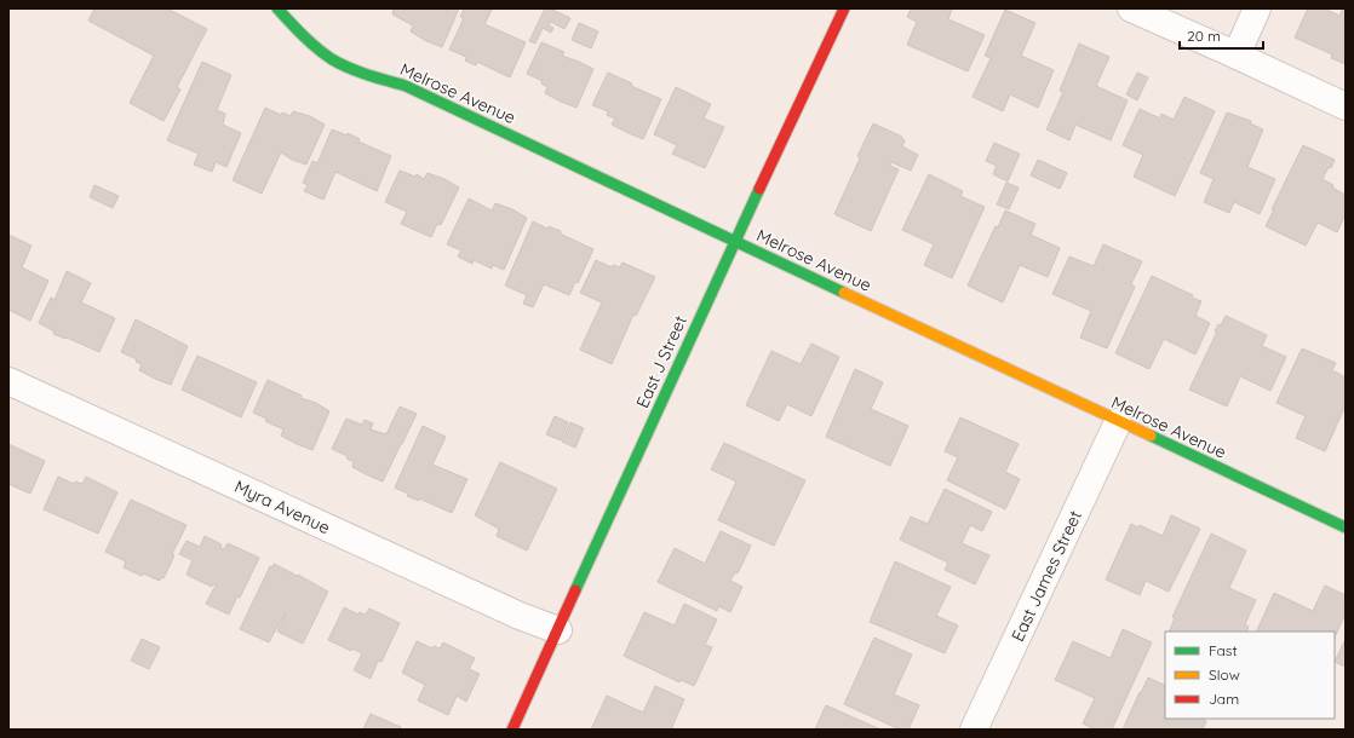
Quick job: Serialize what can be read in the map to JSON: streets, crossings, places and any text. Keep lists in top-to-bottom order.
{
  "streets": {
    "street": [
      "Melrose Avenue",
      "East J Street",
      "Myra Avenue",
      "East James Street"
    ]
  },
  "crossings": [
    ["Melrose Avenue", "East J Street"],
    ["Melrose Avenue", "East James Street"],
    ["East J Street", "Myra Avenue"]
  ],
  "legend": ["Fast", "Slow", "Jam"],
  "scale_bar": "20 m"
}
